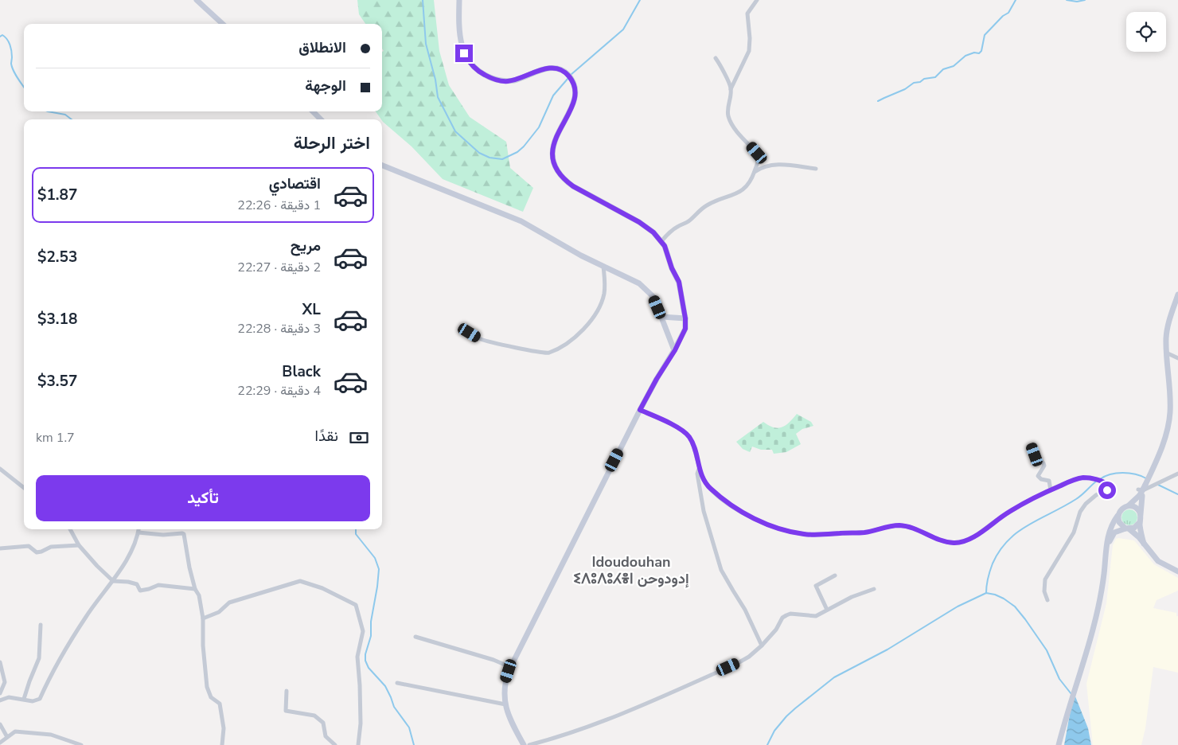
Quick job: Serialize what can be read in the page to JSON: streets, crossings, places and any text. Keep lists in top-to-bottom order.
{
  "districts": ["Idoudouhan ⵉⴷⵓⴷⵓⵃⴻⵏ إدودوحن"],
  "page": {
    "banner": ["الانطلاق", "الوجهة"],
    "heading": "اختر الرحلة",
    "list": [
      {
        "name": "اقتصادي",
        "note": "1 دقيقة · 22:26",
        "value": "$1.87"
      },
      {
        "name": "مريح",
        "note": "2 دقيقة · 22:27",
        "value": "$2.53"
      },
      {
        "name": "XL",
        "note": "3 دقيقة · 22:28",
        "value": "$3.18"
      },
      {
        "name": "Black",
        "note": "4 دقيقة · 22:29",
        "value": "$3.57"
      }
    ],
    "pay": ["نقدًا", "1.7 km"],
    "buttons": "تأكيد"
  }
}
